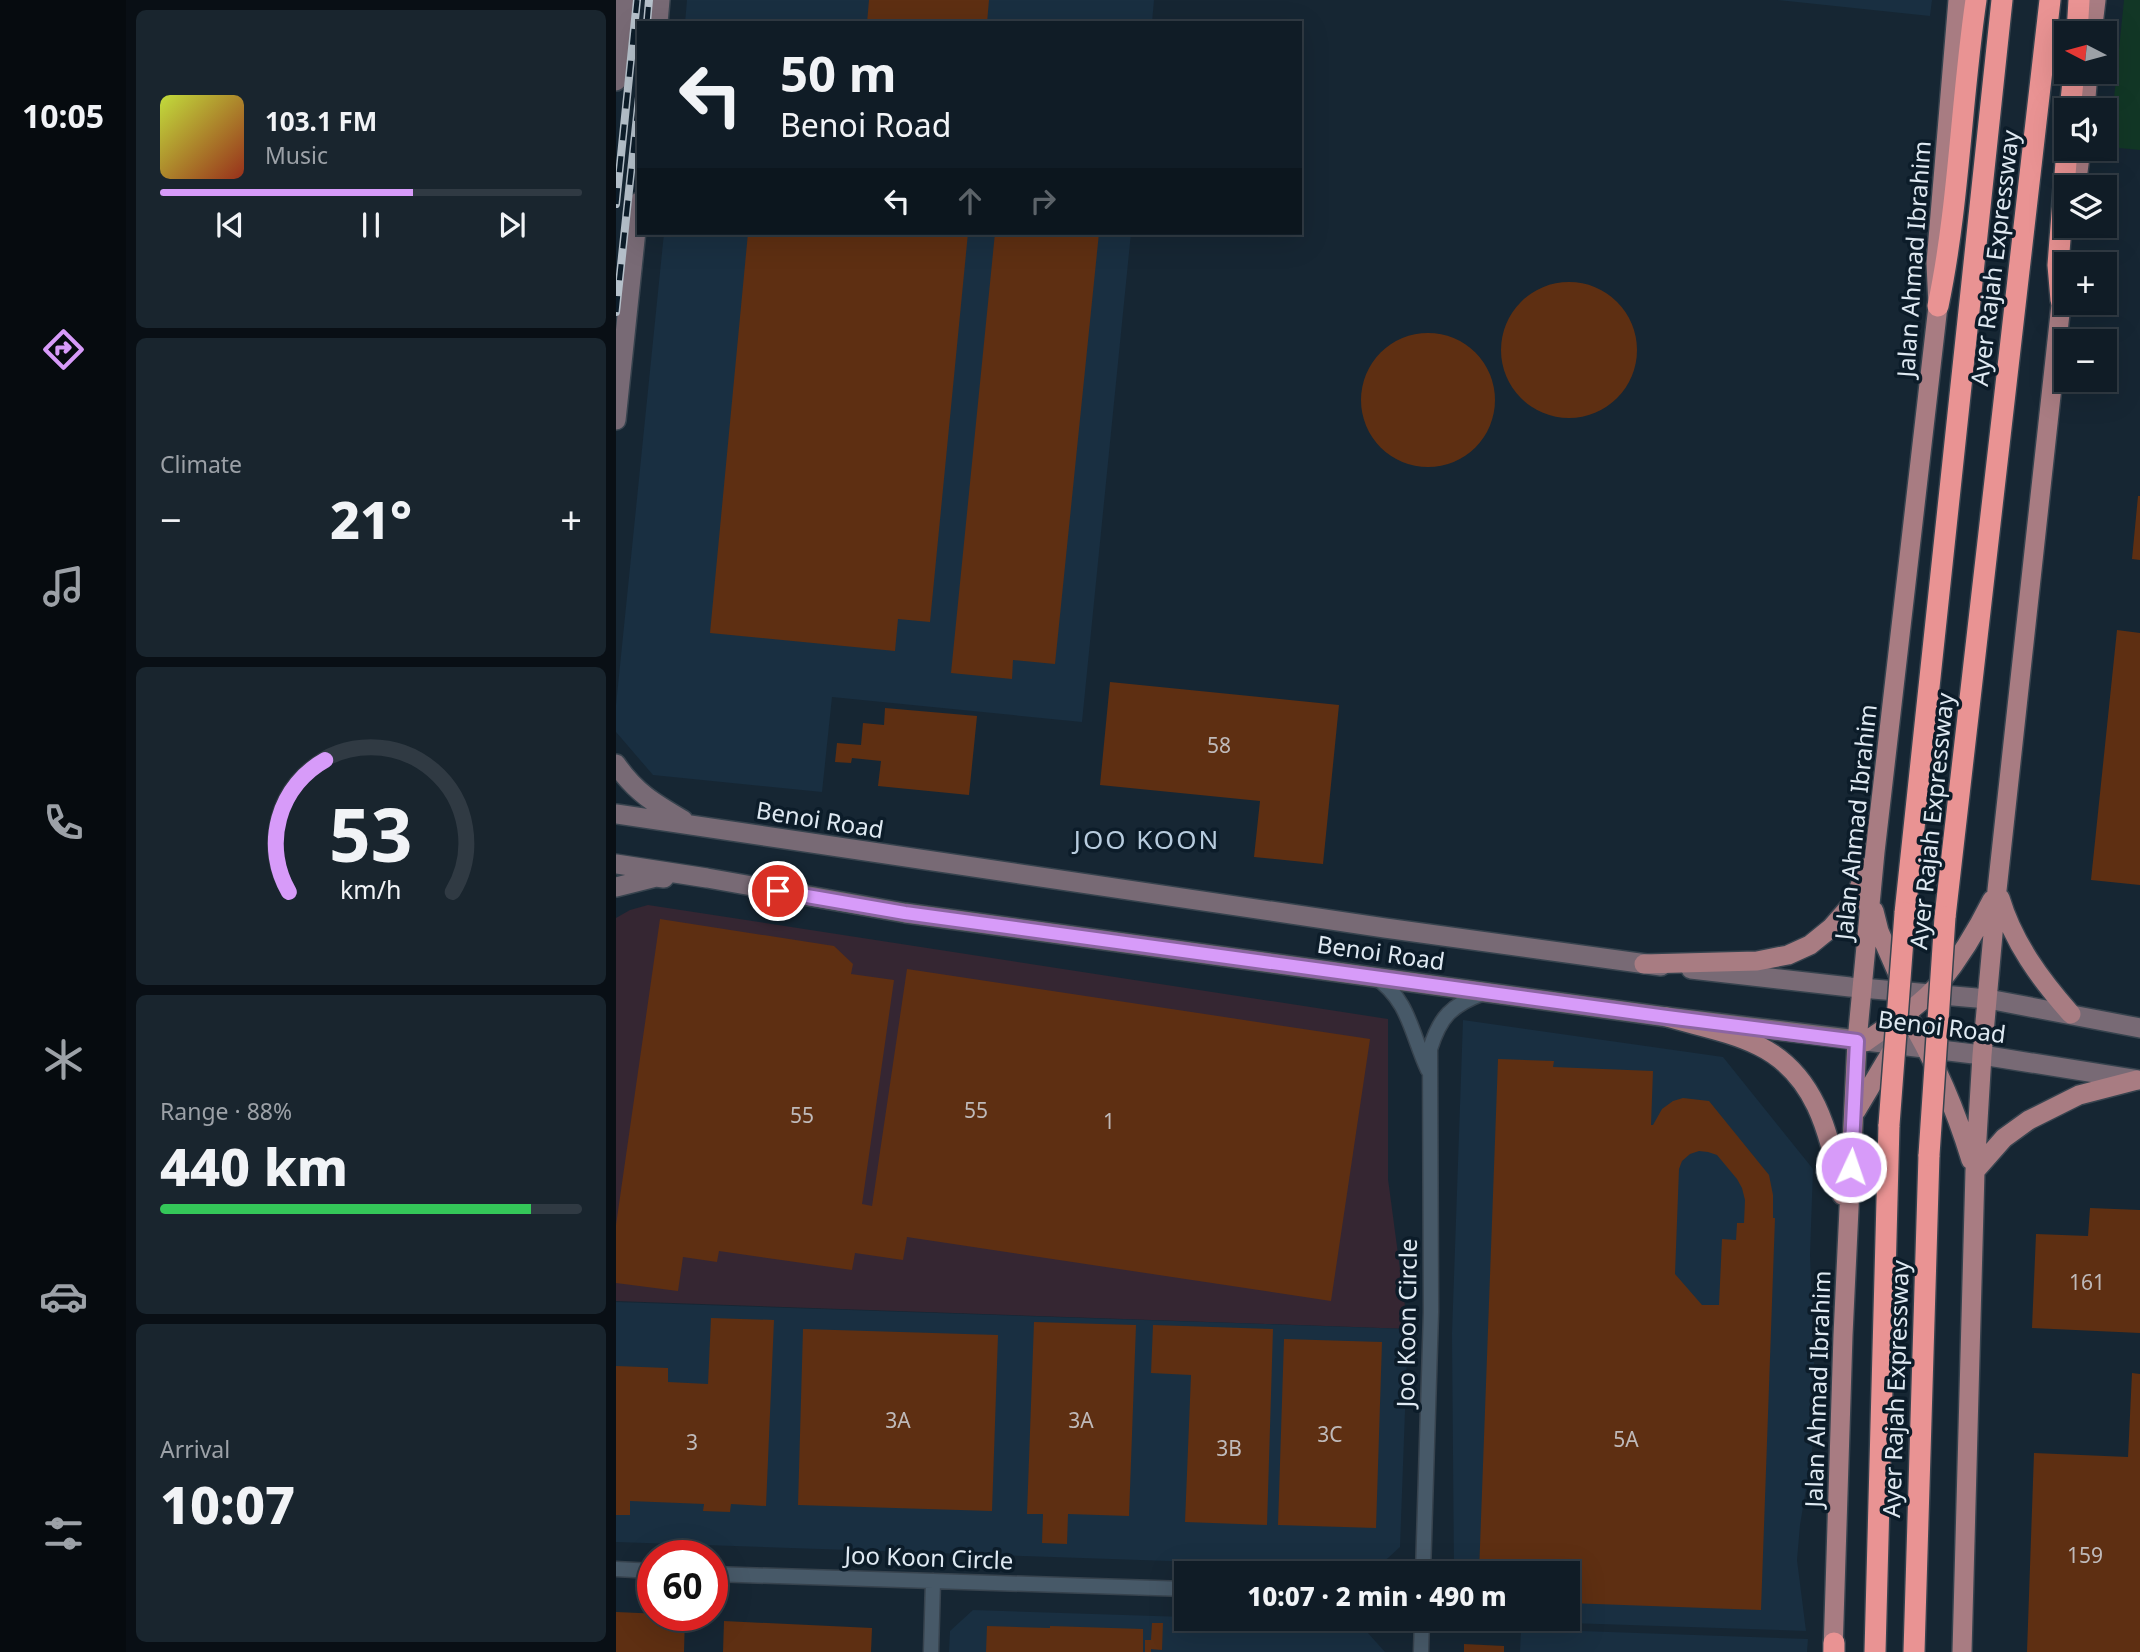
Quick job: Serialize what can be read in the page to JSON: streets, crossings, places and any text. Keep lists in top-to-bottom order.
{
  "streets": {
    "highway": ["Ayer Rajah Expressway"],
    "main road": ["Jalan Ahmad Ibrahim", "Benoi Road"],
    "street": ["Joo Koon Circle"]
  },
  "crossings": [
    ["Jalan Ahmad Ibrahim", "Benoi Road"],
    ["Benoi Road", "Joo Koon Circle"]
  ],
  "districts": ["JOO KOON"],
  "house_numbers": [
    "58",
    "55",
    "55",
    "1",
    "161",
    "3A",
    "3A",
    "3C",
    "5A",
    "3",
    "3B",
    "159"
  ],
  "north": "left",
  "page": {
    "tabs": "10:05",
    "map_buttons": ["+", "−"],
    "turn": ["50 m", "Benoi Road"],
    "song": ["103.1 FM", "Music"],
    "tile": [
      "Climate",
      ["Range · 88%", "440 km"],
      ["Arrival", "10:07"]
    ],
    "heat": ["−", "21°", "+"],
    "limit": "60",
    "trip": "10:07 · 2 min · 490 m",
    "gauge": ["53", "km/h"]
  }
}
